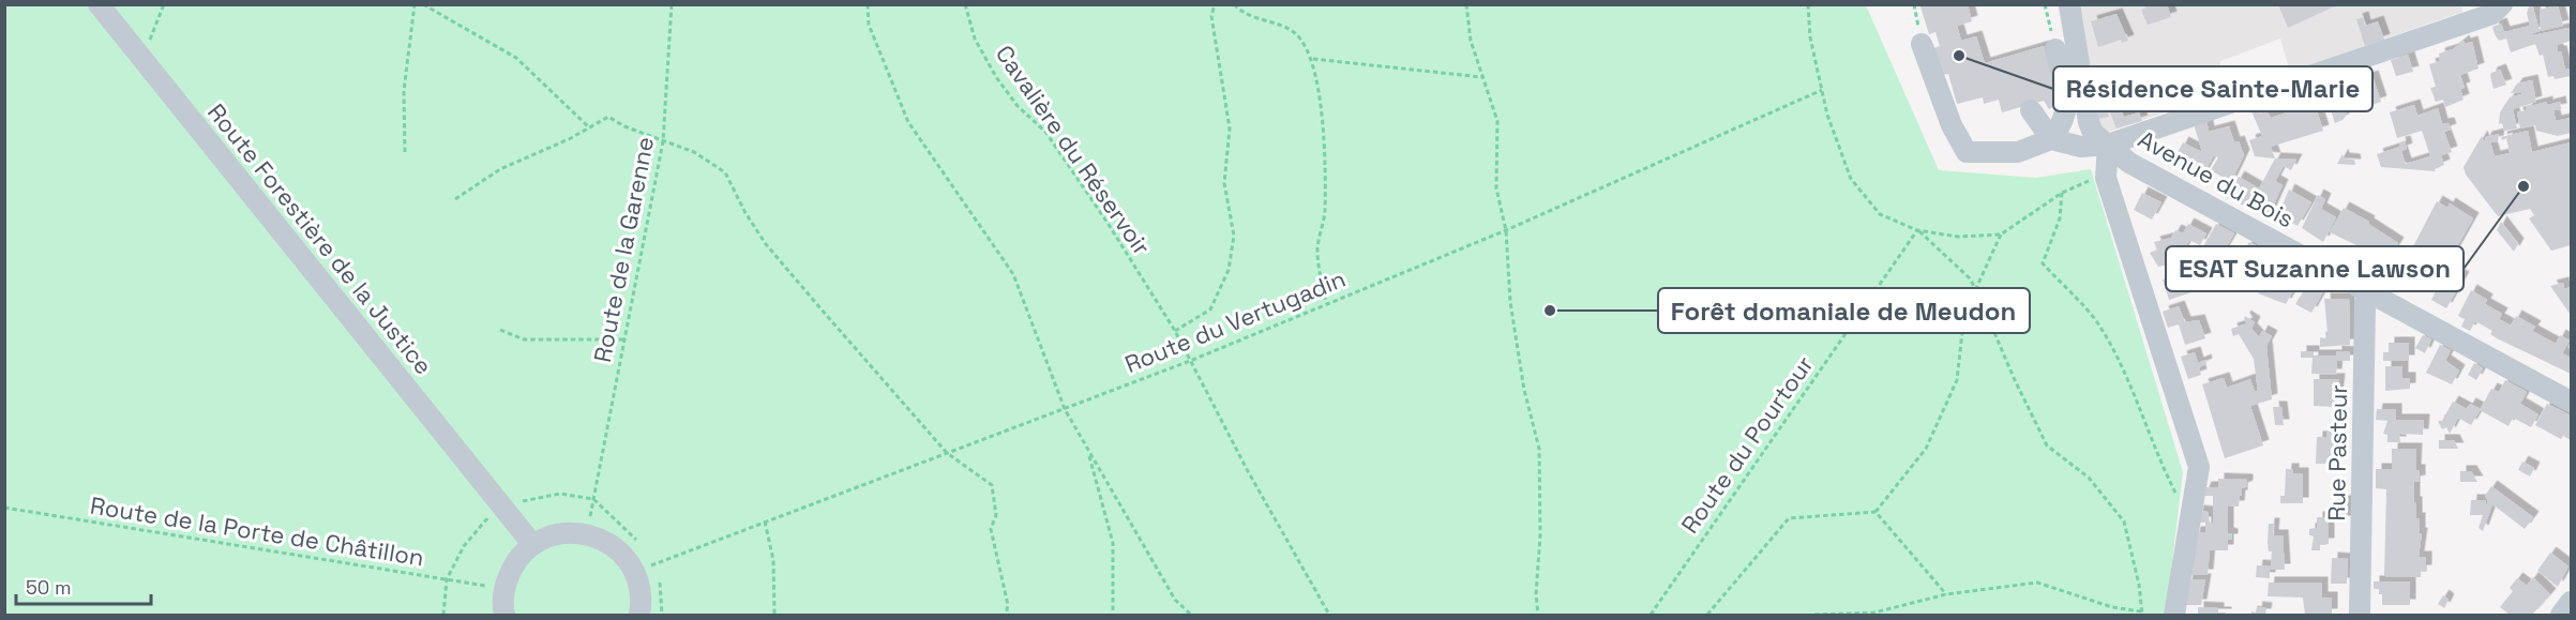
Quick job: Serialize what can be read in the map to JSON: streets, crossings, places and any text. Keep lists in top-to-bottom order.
{
  "streets": {
    "street": ["Avenue du Bois", "Route Forestière de la Justice", "Rue Pasteur"],
    "path": [
      "Cavalière du Réservoir",
      "Route de la Garenne",
      "Route du Vertugadin",
      "Route du Pourtour",
      "Route de la Porte de Châtillon"
    ]
  },
  "crossings": [
    ["Cavalière du Réservoir", "Route du Vertugadin"],
    ["Avenue du Bois", "Rue Pasteur"]
  ],
  "places": ["Résidence Sainte-Marie", "ESAT Suzanne Lawson", "Forêt domaniale de Meudon"],
  "scale_bar": "50 m"
}
